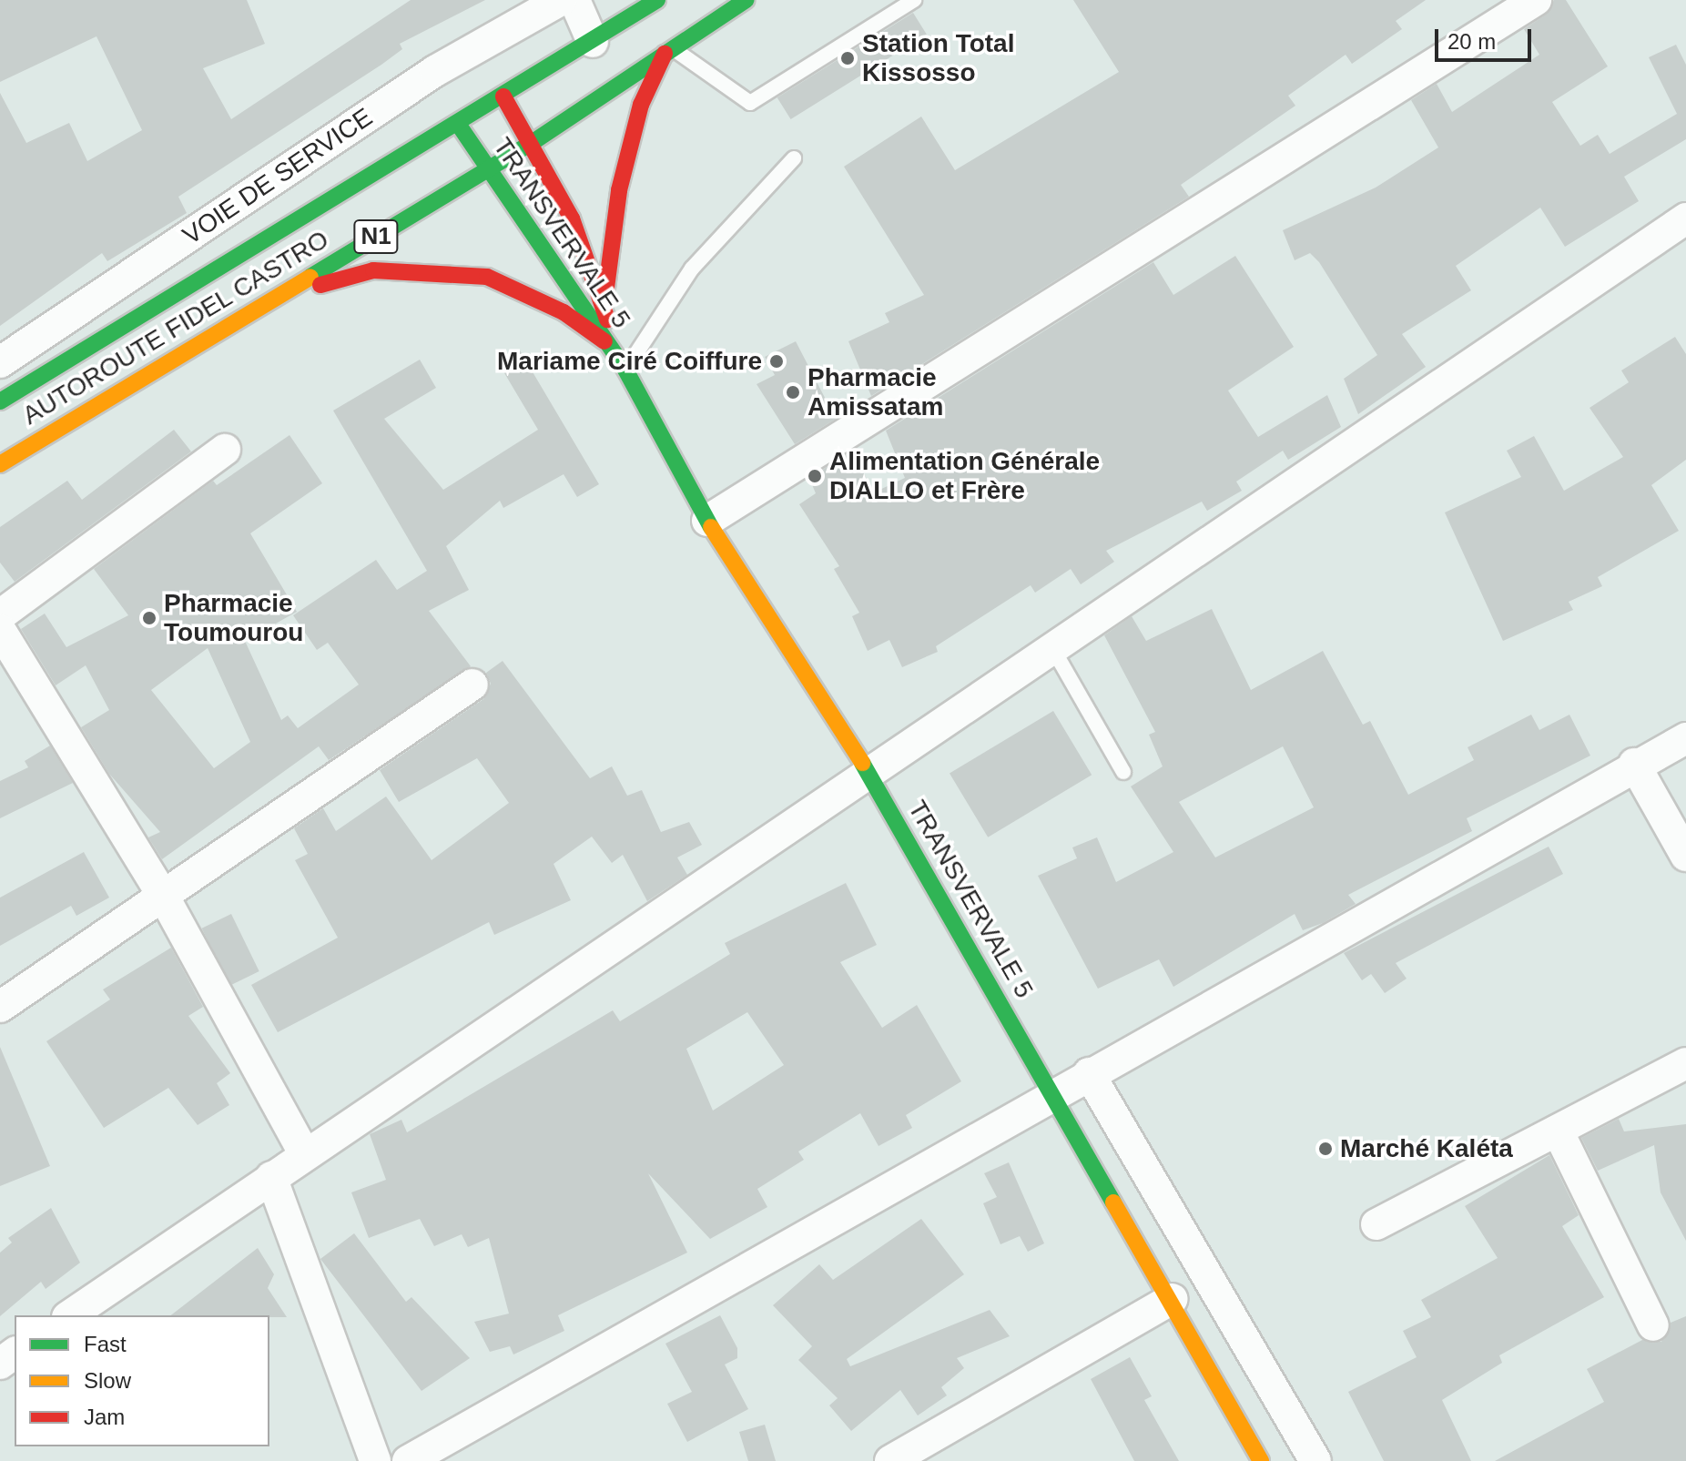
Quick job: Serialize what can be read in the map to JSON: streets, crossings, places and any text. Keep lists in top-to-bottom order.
{
  "streets": {
    "main road": ["TRANSVERVALE 5", "N1", "AUTOROUTE FIDEL CASTRO"],
    "street": ["VOIE DE SERVICE"]
  },
  "crossings": [
    ["TRANSVERVALE 5", "AUTOROUTE FIDEL CASTRO"]
  ],
  "places": [
    "Station Total Kissosso",
    "Mariame Ciré Coiffure",
    "Pharmacie Amissatam",
    "Alimentation Générale DIALLO et Frère",
    "Pharmacie Toumourou",
    "Marché Kaléta"
  ],
  "legend": ["Fast", "Slow", "Jam"],
  "scale_bar": "20 m"
}
